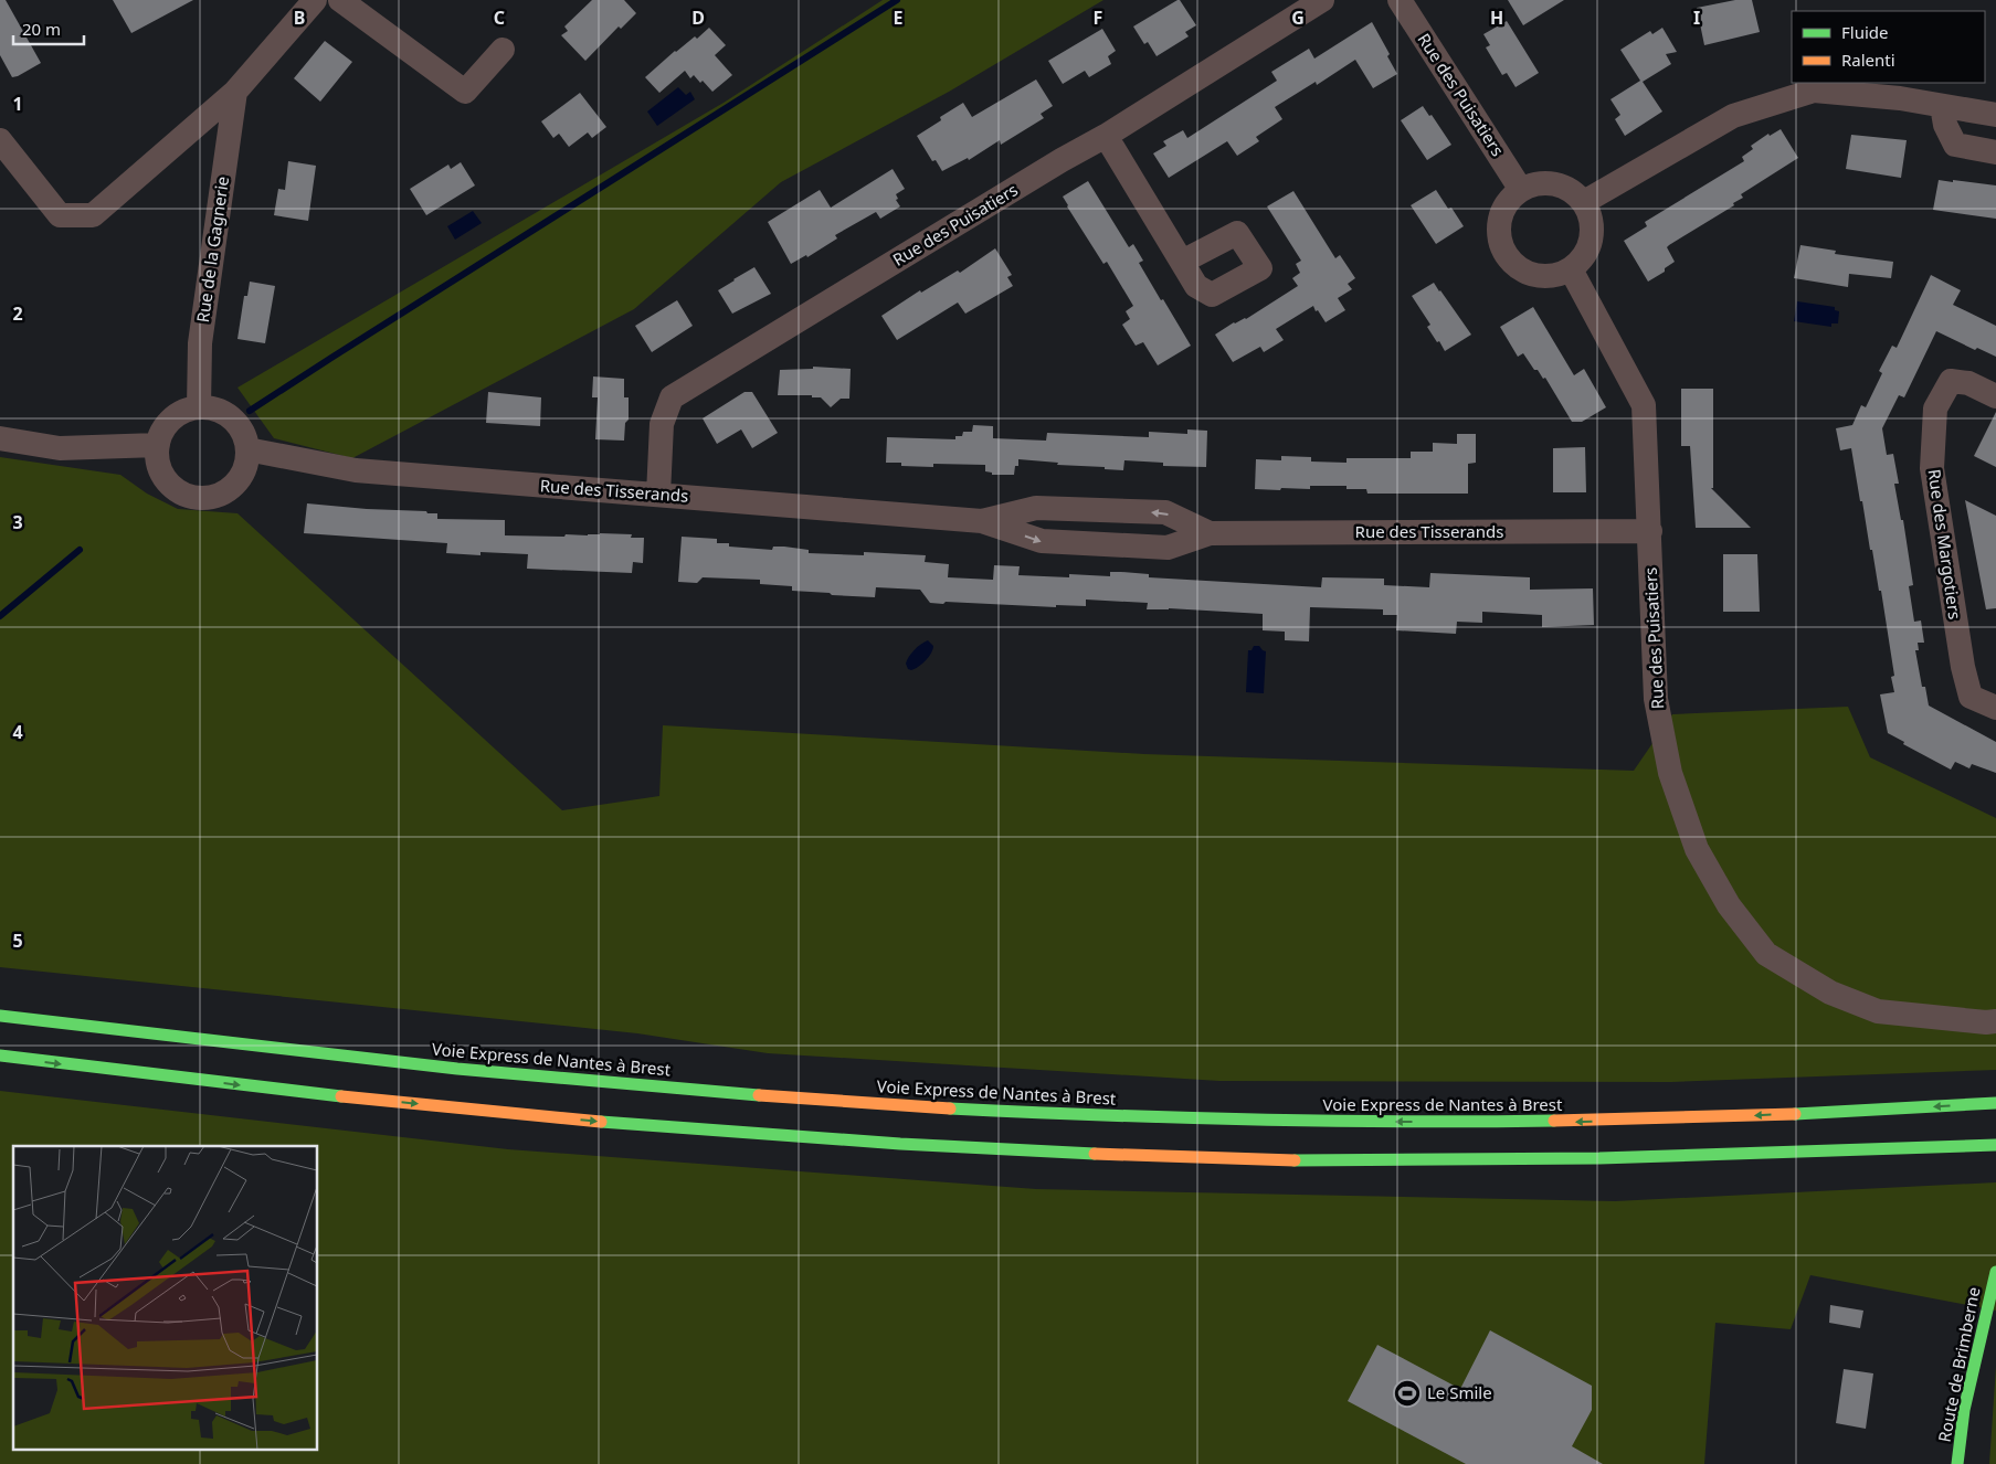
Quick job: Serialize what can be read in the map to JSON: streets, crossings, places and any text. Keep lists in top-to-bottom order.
{
  "streets": {
    "main road": ["Voie Express de Nantes à Brest", "Route de Brimberne"],
    "street": [
      "Rue des Puisatiers",
      "Rue de la Gagnerie",
      "Rue des Tisserands",
      "Rue des Margotiers"
    ]
  },
  "crossings": [
    ["Rue des Puisatiers", "Rue des Tisserands"],
    ["Rue de la Gagnerie", "Rue des Tisserands"]
  ],
  "places": {
    "sports": ["Le Smile"]
  },
  "legend": ["Fluide", "Ralenti"],
  "scale_bar": "20 m",
  "grid": {
    "columns": [
      "B",
      "C",
      "D",
      "E",
      "F",
      "G",
      "H",
      "I"
    ],
    "rows": [
      "1",
      "2",
      "3",
      "4",
      "5"
    ]
  }
}
